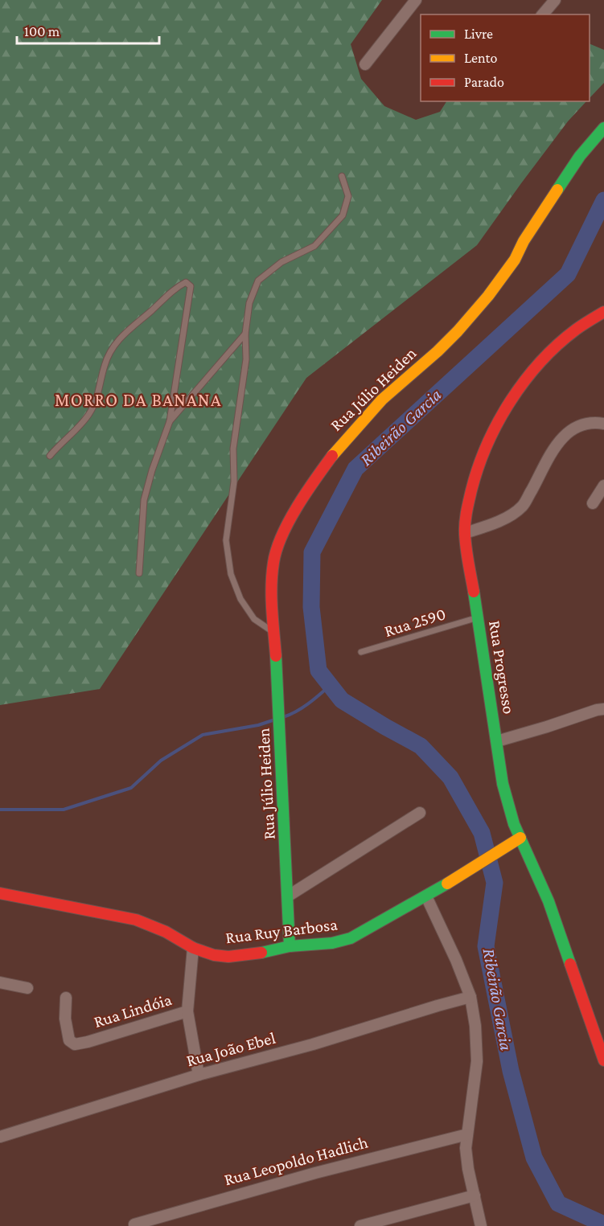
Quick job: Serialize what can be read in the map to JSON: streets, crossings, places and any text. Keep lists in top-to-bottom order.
{
  "streets": {
    "street": [
      "Rua Júlio Heiden",
      "Rua Progresso",
      "Rua Ruy Barbosa",
      "Rua Lindóia",
      "Rua João Ebel",
      "Rua Leopoldo Hadlich"
    ],
    "lane": ["Rua 2590"]
  },
  "crossings": [
    ["Rua Júlio Heiden", "Rua Ruy Barbosa"],
    ["Rua 2590", "Rua Progresso"],
    ["Rua Progresso", "Rua Ruy Barbosa"],
    ["Rua Ruy Barbosa", "Rua Lindóia"]
  ],
  "districts": ["MORRO DA BANANA"],
  "water": ["Ribeirão Garcia"],
  "legend": ["Livre", "Lento", "Parado"],
  "scale_bar": "100 m"
}
